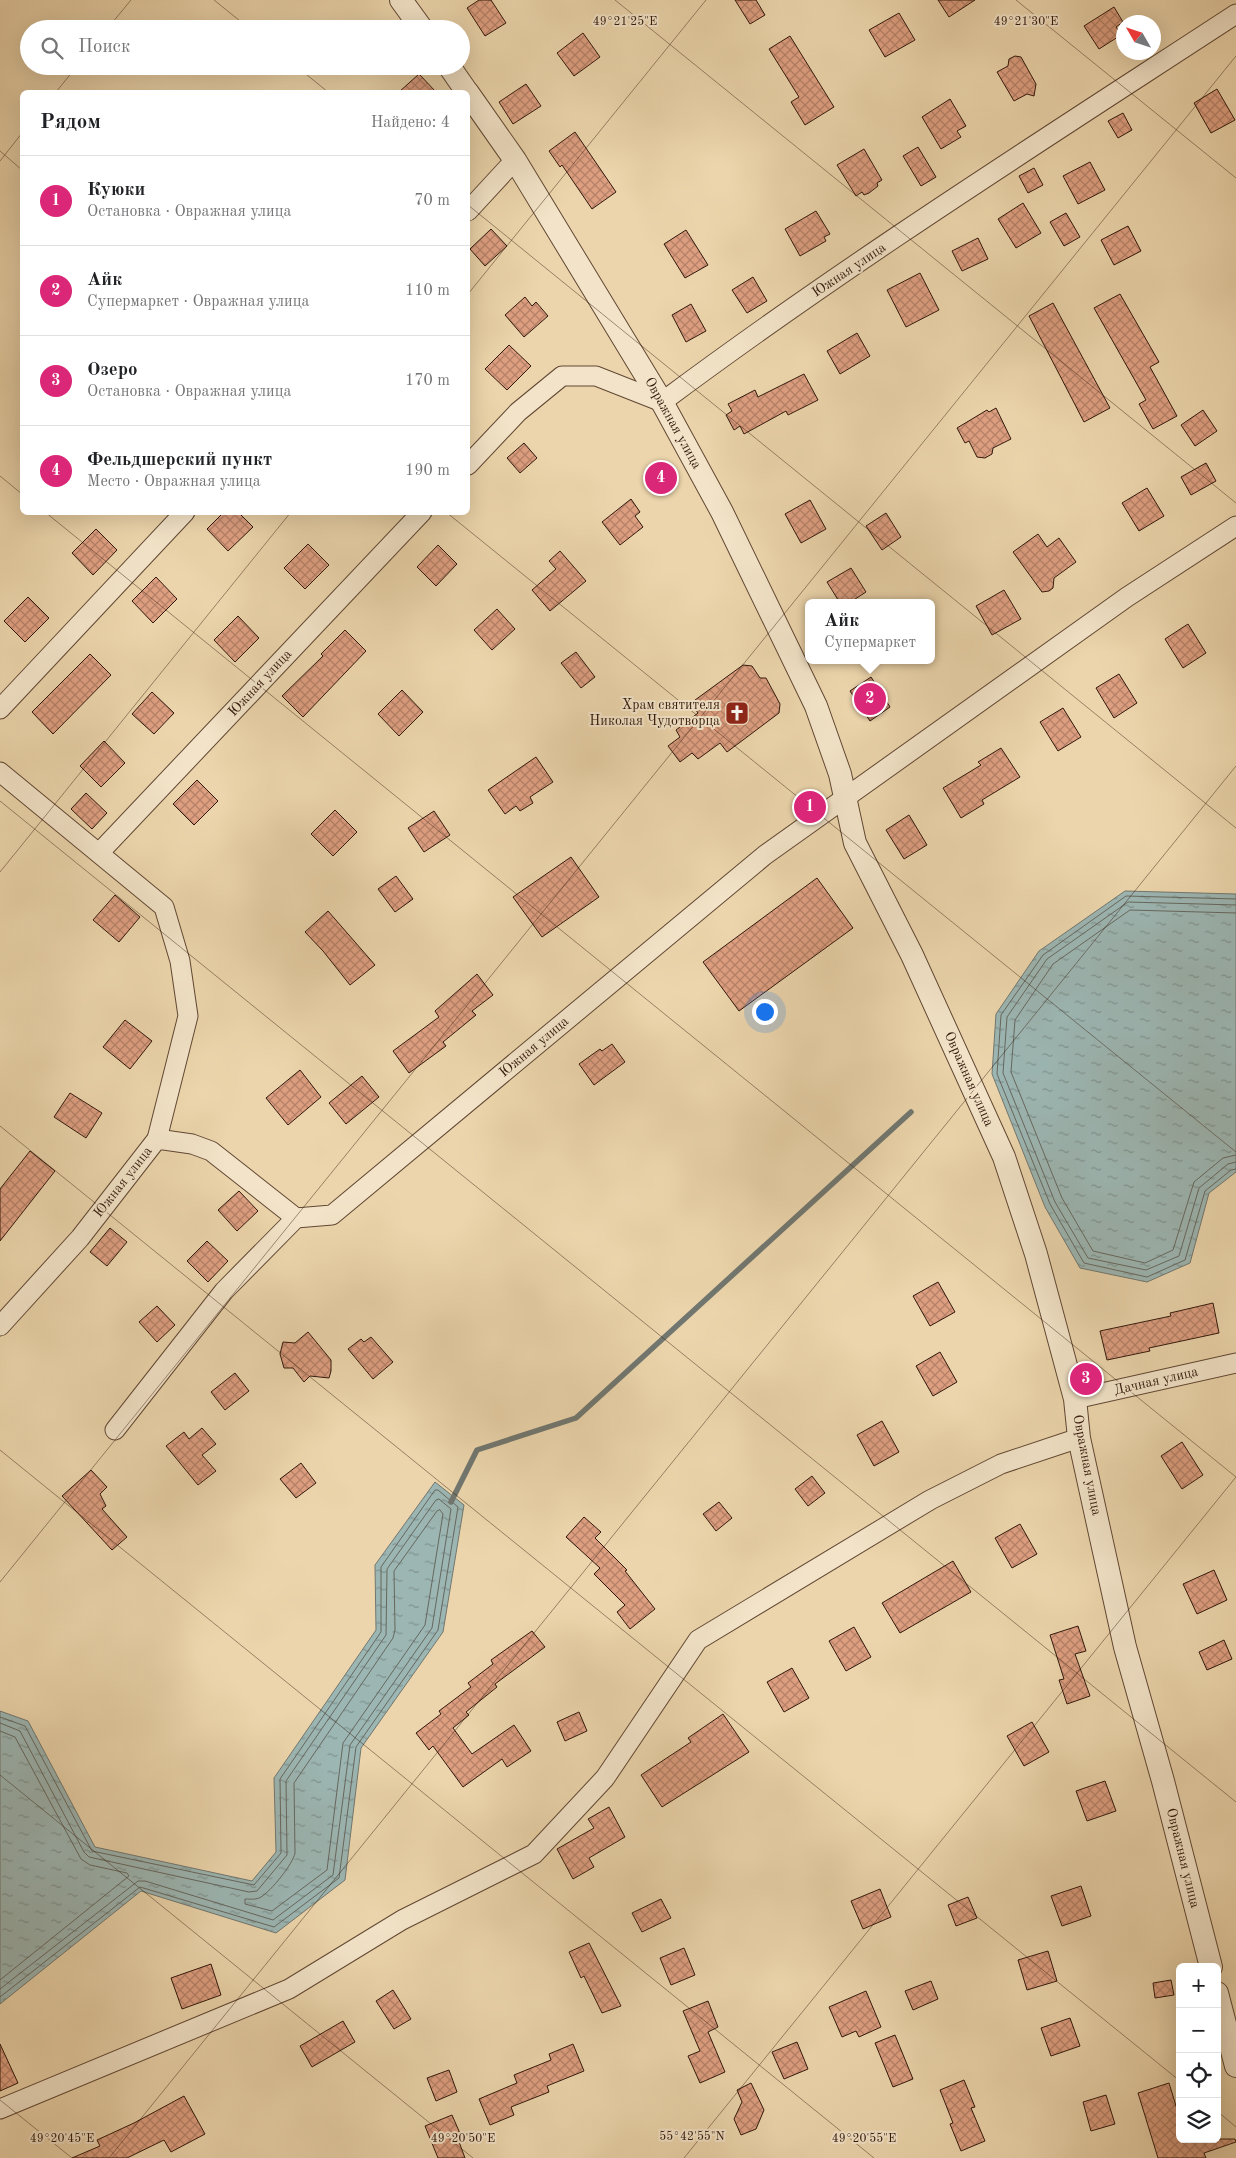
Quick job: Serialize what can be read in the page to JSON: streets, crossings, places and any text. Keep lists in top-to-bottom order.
{
  "streets": {
    "street": ["Южная улица", "Овражная улица", "Дачная улица"]
  },
  "crossings": [
    ["Южная улица", "Овражная улица"],
    ["Овражная улица", "Дачная улица"]
  ],
  "places": {
    "church": ["Храм святителя Николая Чудотворца"]
  },
  "north": "top left",
  "page": {
    "search": "Поиск",
    "heading": ["Рядом", "Найдено: 4"],
    "list": [
      {
        "mark": "1",
        "name": "Куюки",
        "note": "Остановка · Овражная улица",
        "value": "70 m"
      },
      {
        "mark": "2",
        "name": "Айк",
        "note": "Супермаркет · Овражная улица",
        "value": "110 m"
      },
      {
        "mark": "3",
        "name": "Озеро",
        "note": "Остановка · Овражная улица",
        "value": "170 m"
      },
      {
        "mark": "4",
        "name": "Фельдшерский пункт",
        "note": "Место · Овражная улица",
        "value": "190 m"
      }
    ],
    "pins": [
      "4",
      "2",
      "1",
      "3"
    ],
    "popup": ["Айк", "Супермаркет"],
    "map_buttons": ["+", "−"]
  },
  "coordinates": [
    "49°21'25\"E",
    "49°21'30\"E",
    "55°42'55\"N",
    "49°20'45\"E",
    "49°20'50\"E",
    "49°20'55\"E"
  ]
}
